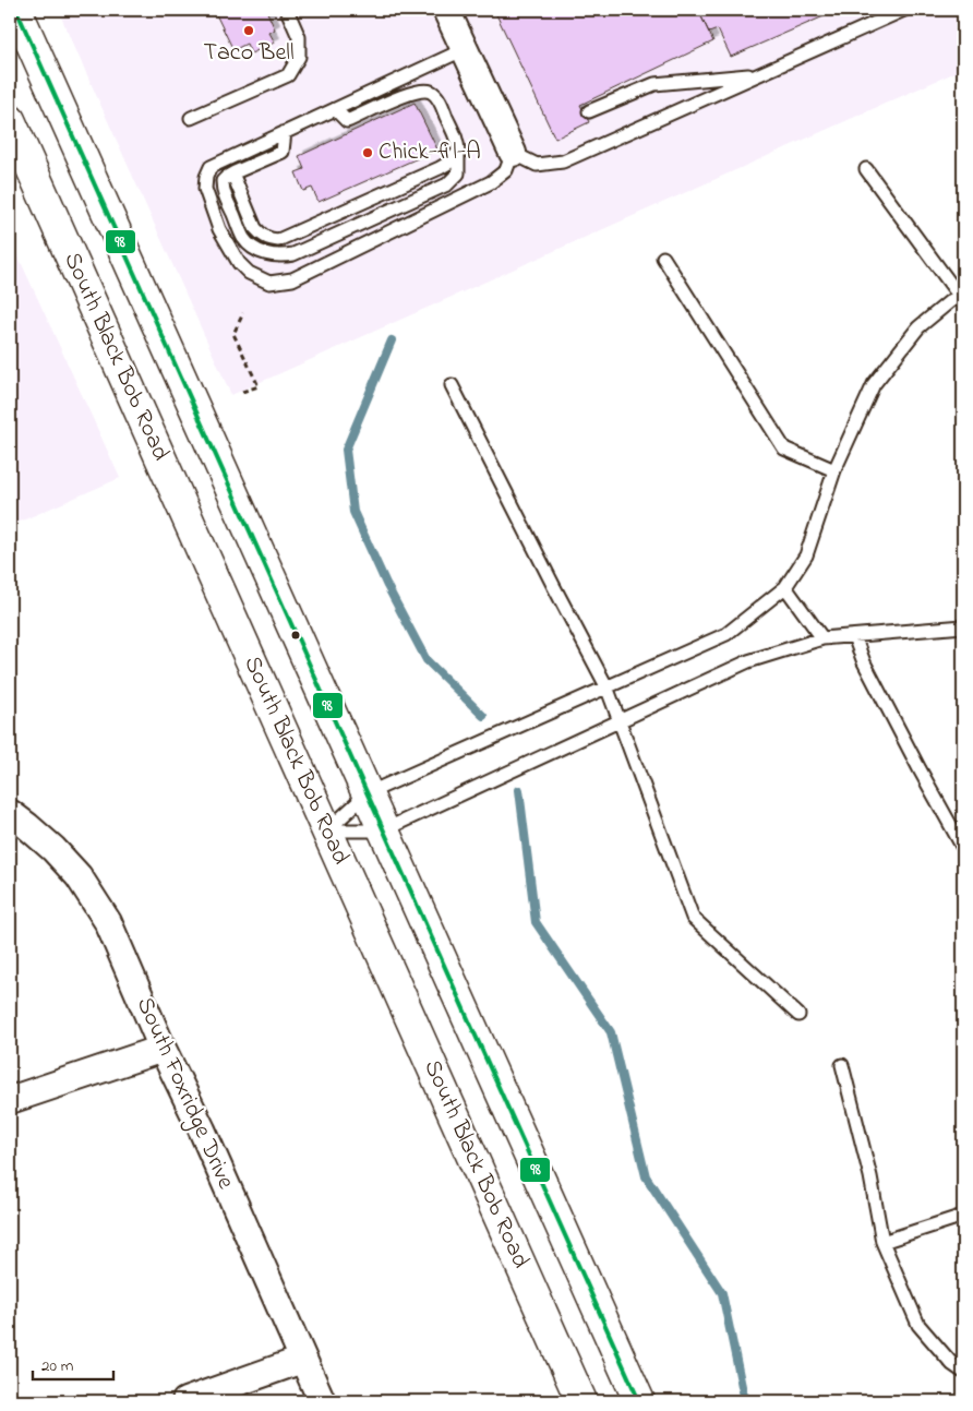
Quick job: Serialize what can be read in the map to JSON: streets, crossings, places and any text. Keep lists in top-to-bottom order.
{
  "streets": {
    "main road": ["South Black Bob Road"],
    "street": ["South Foxridge Drive"]
  },
  "places": ["Taco Bell", "Chick-fil-A"],
  "lines": ["transit line 98"],
  "scale_bar": "20 m"
}
